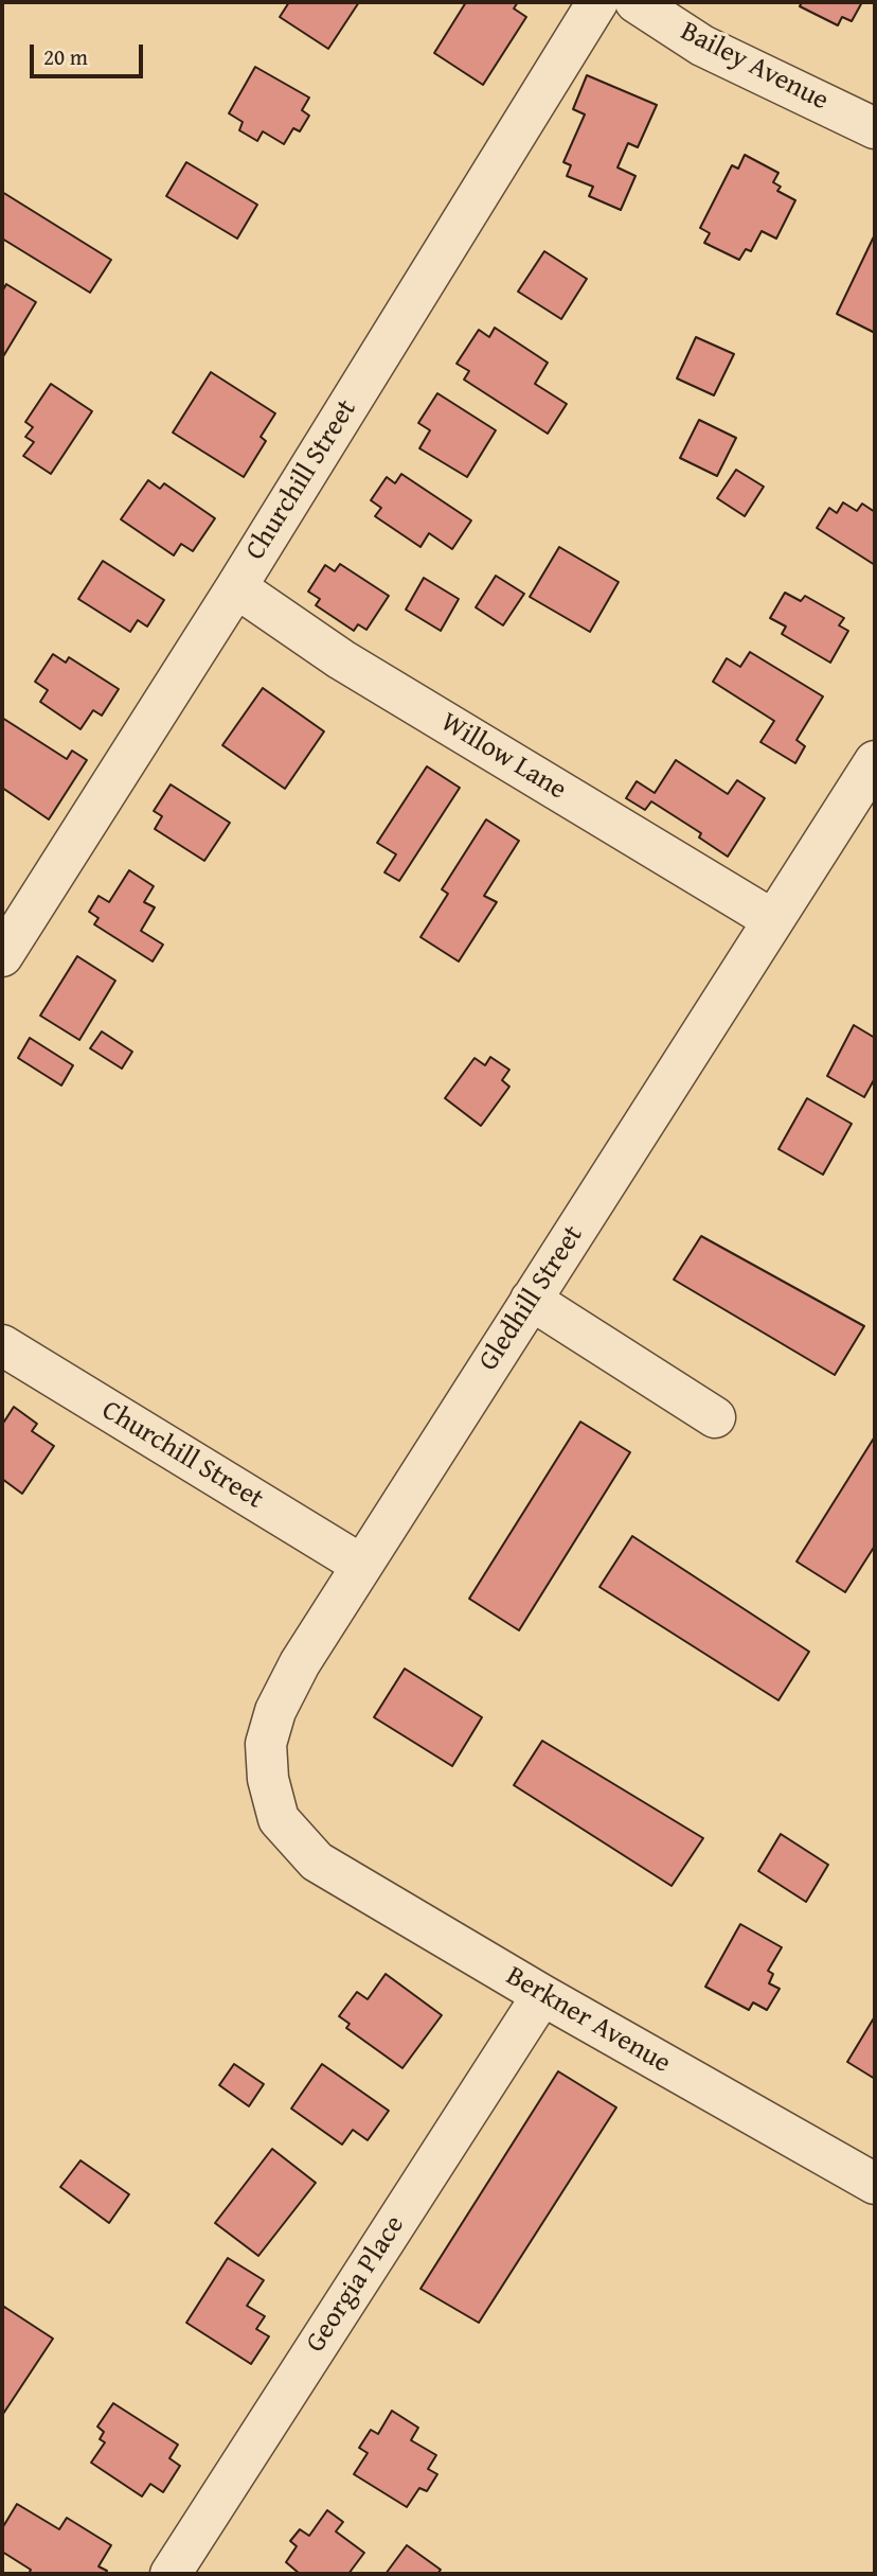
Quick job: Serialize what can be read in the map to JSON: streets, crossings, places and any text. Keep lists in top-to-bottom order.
{
  "streets": {
    "street": [
      "Bailey Avenue",
      "Churchill Street",
      "Willow Lane",
      "Gledhill Street",
      "Berkner Avenue",
      "Georgia Place"
    ]
  },
  "crossings": [
    ["Churchill Street", "Willow Lane"],
    ["Churchill Street", "Gledhill Street"],
    ["Willow Lane", "Gledhill Street"],
    ["Gledhill Street", "Berkner Avenue"],
    ["Berkner Avenue", "Georgia Place"]
  ],
  "scale_bar": "20 m"
}
